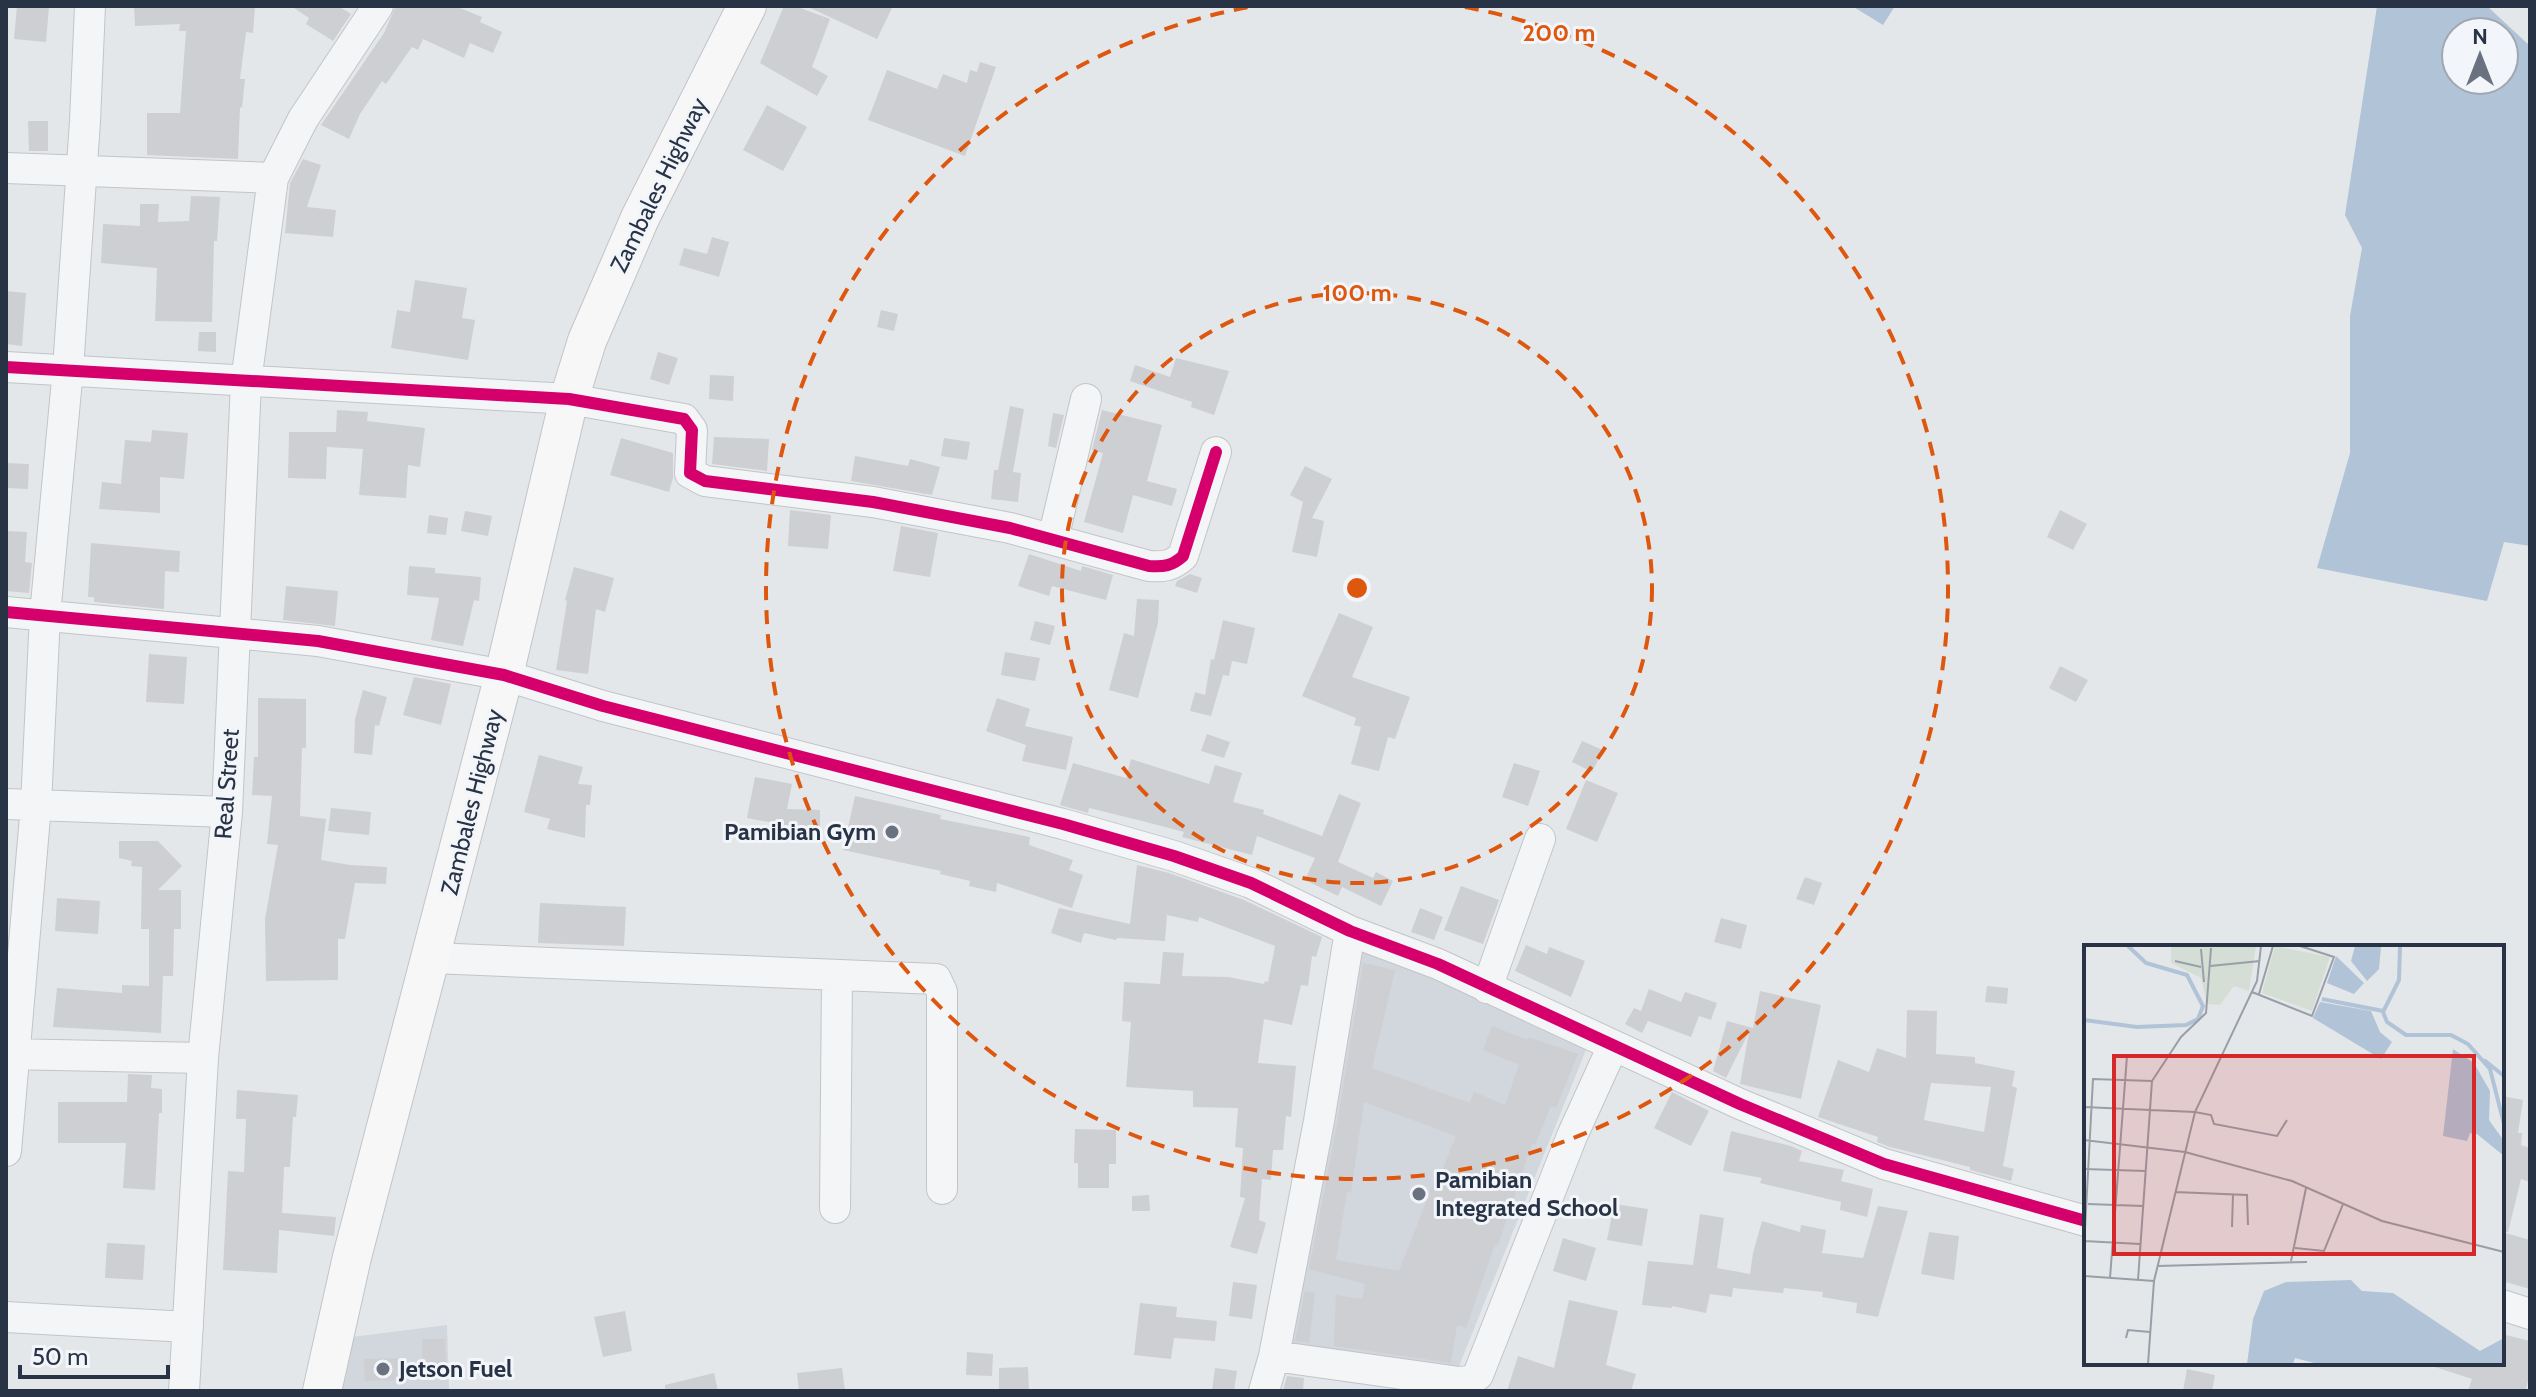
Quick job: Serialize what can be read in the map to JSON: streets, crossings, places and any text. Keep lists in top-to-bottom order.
{
  "streets": {
    "main road": ["Zambales Highway"],
    "street": ["Real Street"]
  },
  "places": ["Pamibian Gym", "Pamibian Integrated School", "Jetson Fuel"],
  "scale_bar": "50 m",
  "north": "top",
  "rings": ["200 m", "100 m"]
}
